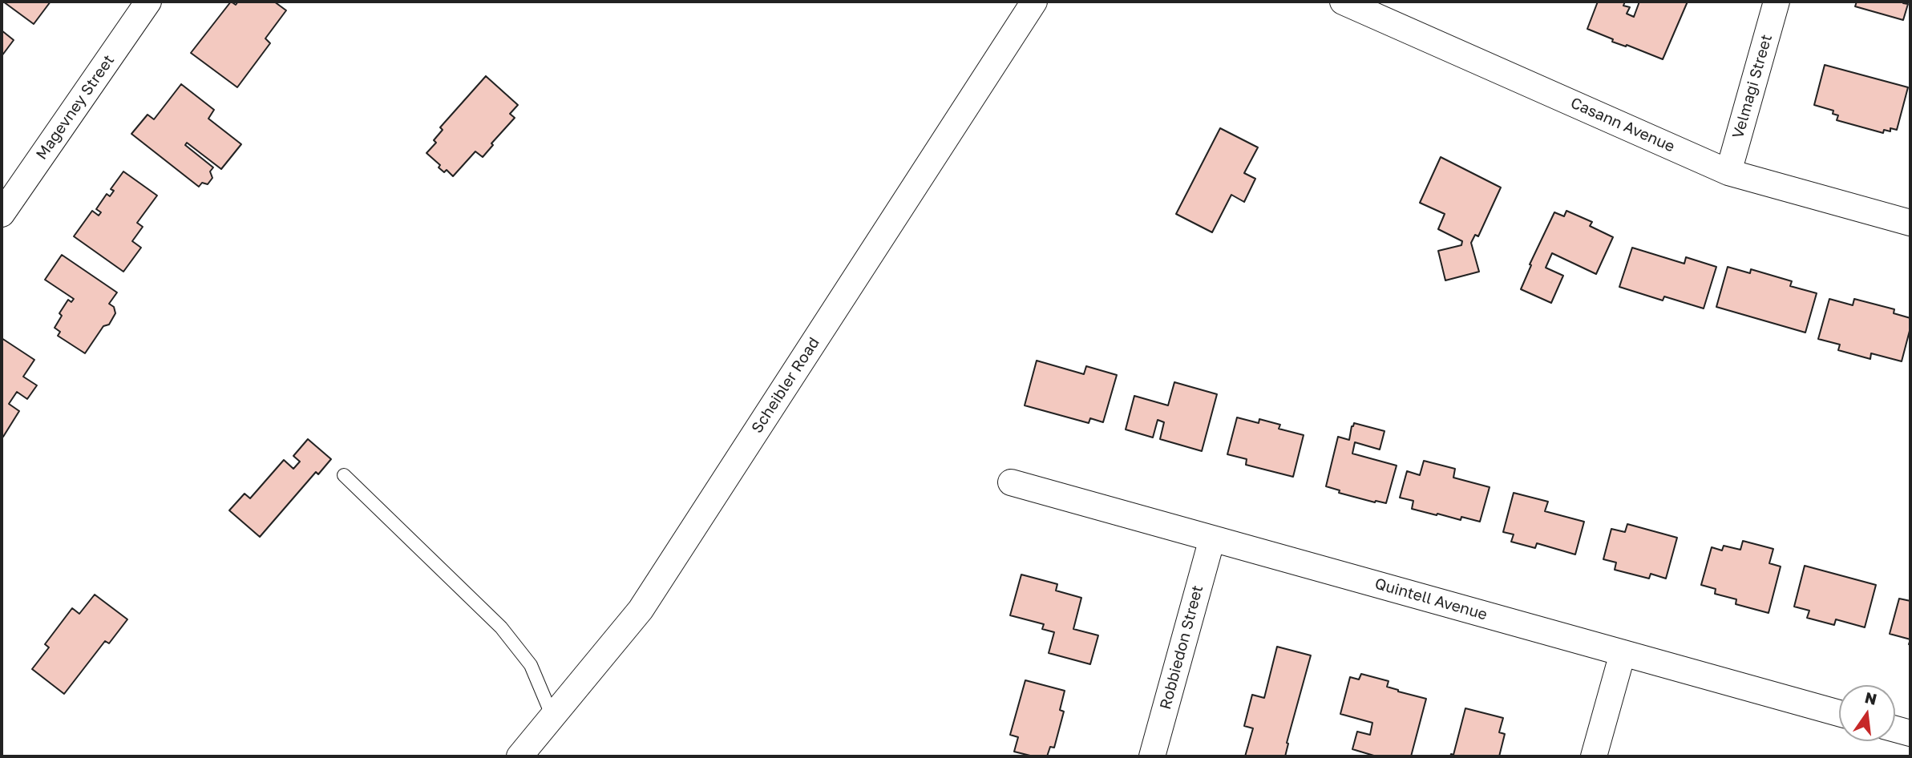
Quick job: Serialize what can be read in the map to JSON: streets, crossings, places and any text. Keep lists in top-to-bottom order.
{
  "streets": {
    "street": [
      "Velmagi Street",
      "Magevney Street",
      "Casann Avenue",
      "Scheibler Road",
      "Quintell Avenue",
      "Robbiedon Street"
    ]
  },
  "crossings": [
    ["Velmagi Street", "Casann Avenue"],
    ["Quintell Avenue", "Robbiedon Street"]
  ],
  "north": "top"
}
